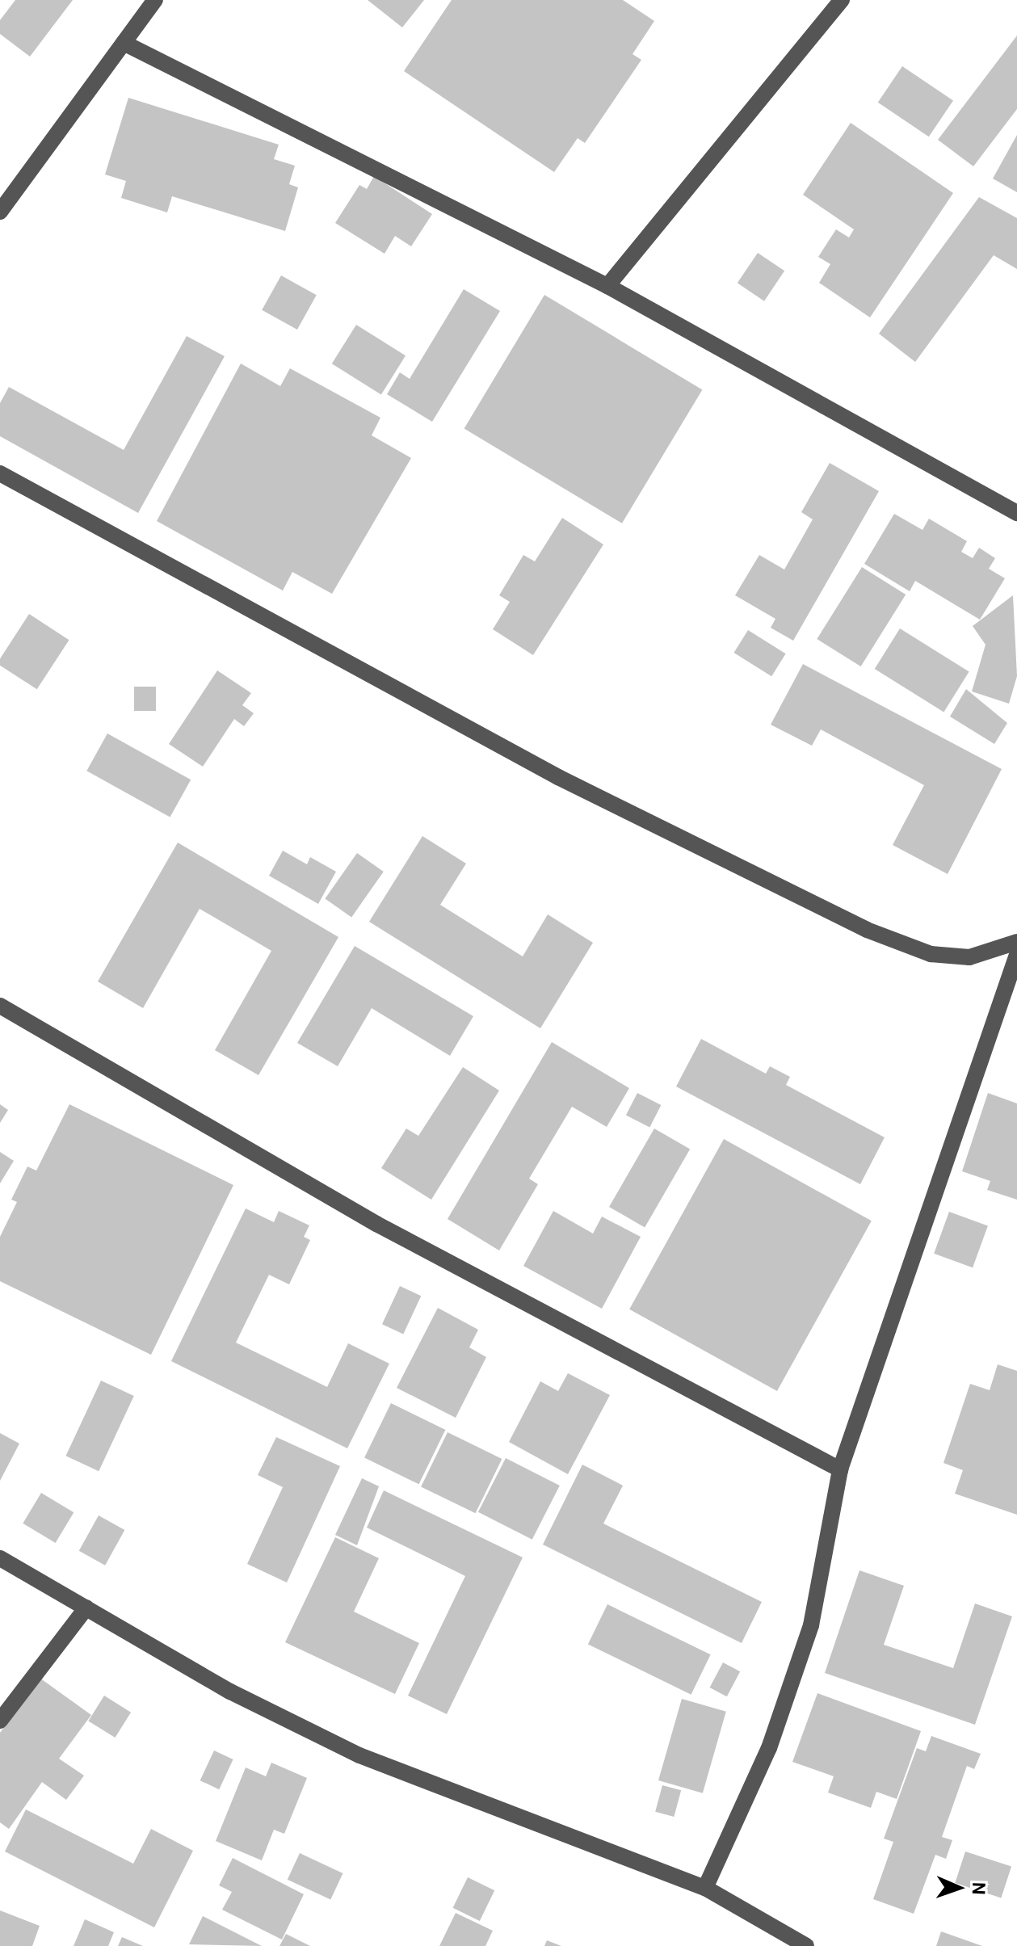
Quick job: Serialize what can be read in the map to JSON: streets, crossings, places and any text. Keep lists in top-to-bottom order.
{
  "north": "right"
}
